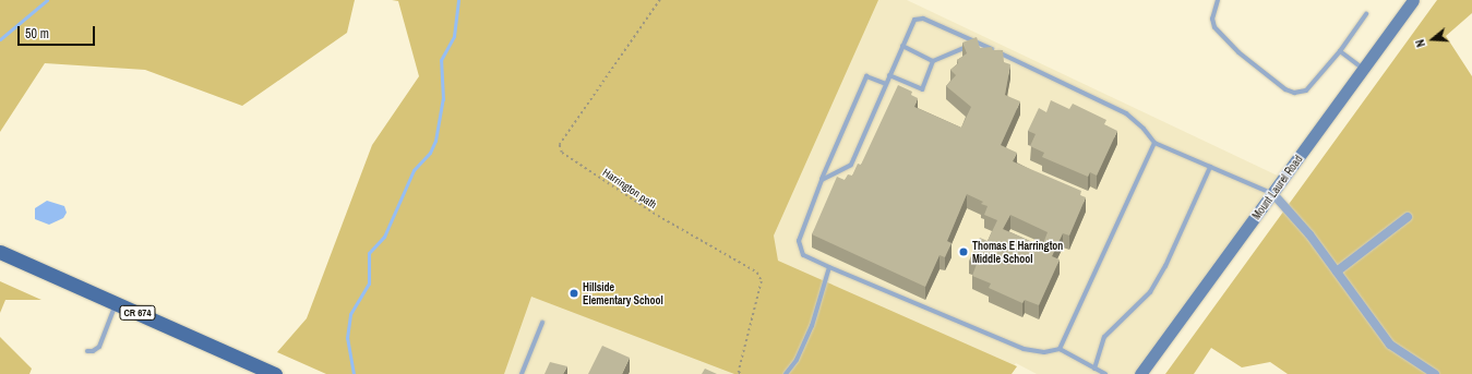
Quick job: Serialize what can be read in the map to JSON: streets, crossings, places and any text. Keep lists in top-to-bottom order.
{
  "streets": {
    "main road": ["Mount Laurel Road", "CR 674"],
    "path": ["Harrington path"]
  },
  "places": ["Thomas E Harrington Middle School", "Hillside Elementary School"],
  "scale_bar": "50 m",
  "north": "left"
}
